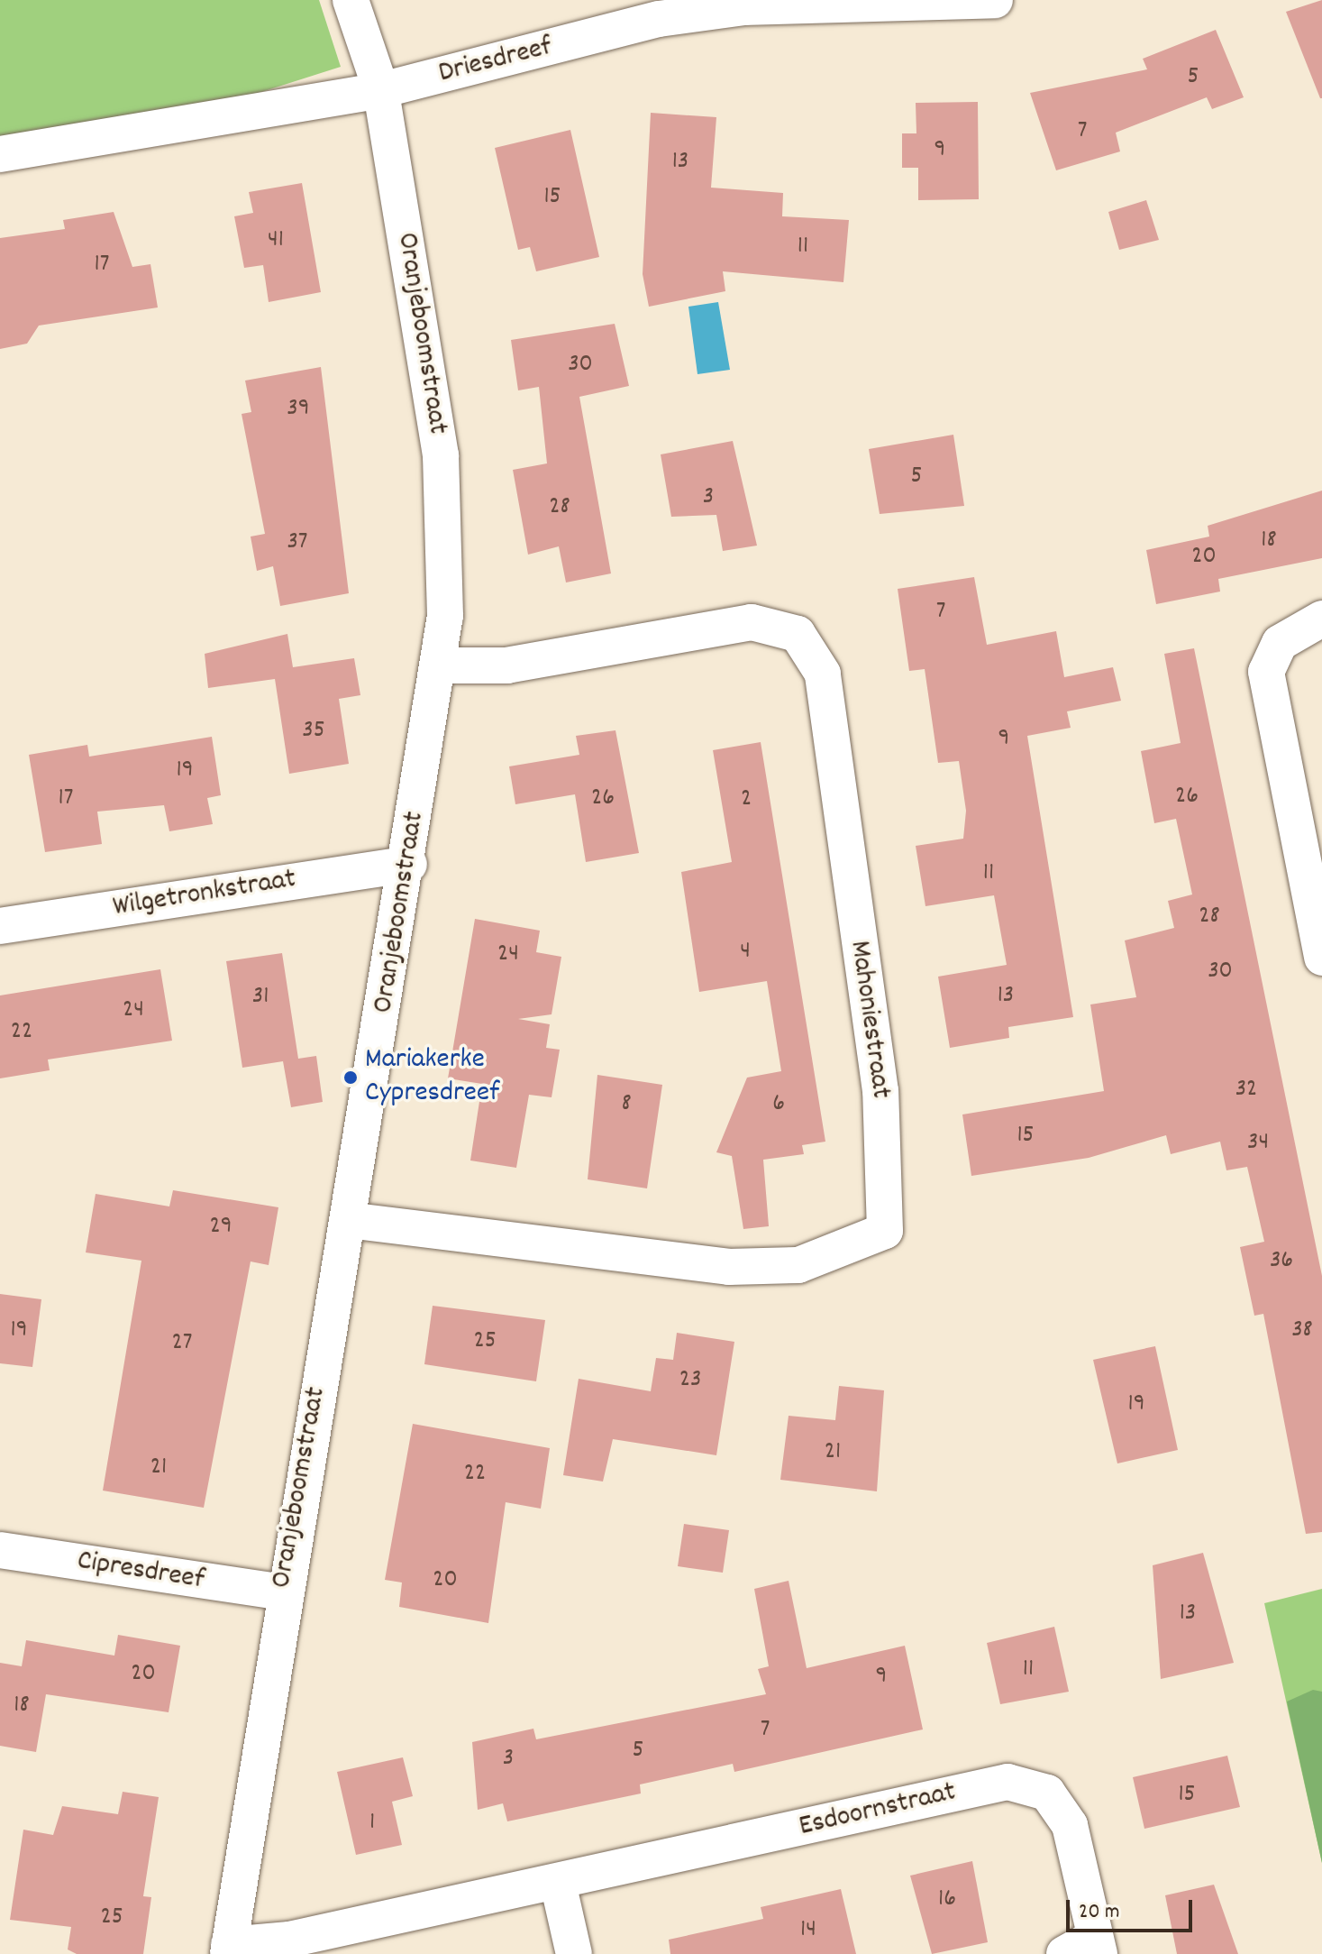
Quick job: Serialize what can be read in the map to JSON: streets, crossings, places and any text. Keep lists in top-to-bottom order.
{
  "streets": {
    "street": [
      "Driesdreef",
      "Oranjeboomstraat",
      "Wilgetronkstraat",
      "Mahoniestraat",
      "Cipresdreef",
      "Esdoornstraat"
    ]
  },
  "crossings": [
    ["Driesdreef", "Oranjeboomstraat"],
    ["Oranjeboomstraat", "Wilgetronkstraat"],
    ["Oranjeboomstraat", "Mahoniestraat"],
    ["Oranjeboomstraat", "Cipresdreef"],
    ["Oranjeboomstraat", "Esdoornstraat"]
  ],
  "places": ["Mariakerke Cypresdreef"],
  "house_numbers": [
    "5",
    "7",
    "9",
    "13",
    "15",
    "41",
    "11",
    "17",
    "30",
    "39",
    "5",
    "3",
    "28",
    "18",
    "37",
    "20",
    "7",
    "35",
    "9",
    "19",
    "26",
    "17",
    "26",
    "2",
    "11",
    "28",
    "4",
    "24",
    "30",
    "13",
    "31",
    "24",
    "22",
    "32",
    "8",
    "6",
    "15",
    "34",
    "29",
    "36",
    "19",
    "38",
    "25",
    "27",
    "23",
    "19",
    "21",
    "21",
    "22",
    "20",
    "13",
    "11",
    "20",
    "9",
    "18",
    "7",
    "5",
    "3",
    "15",
    "1",
    "16",
    "25",
    "14"
  ],
  "scale_bar": "20 m"
}
